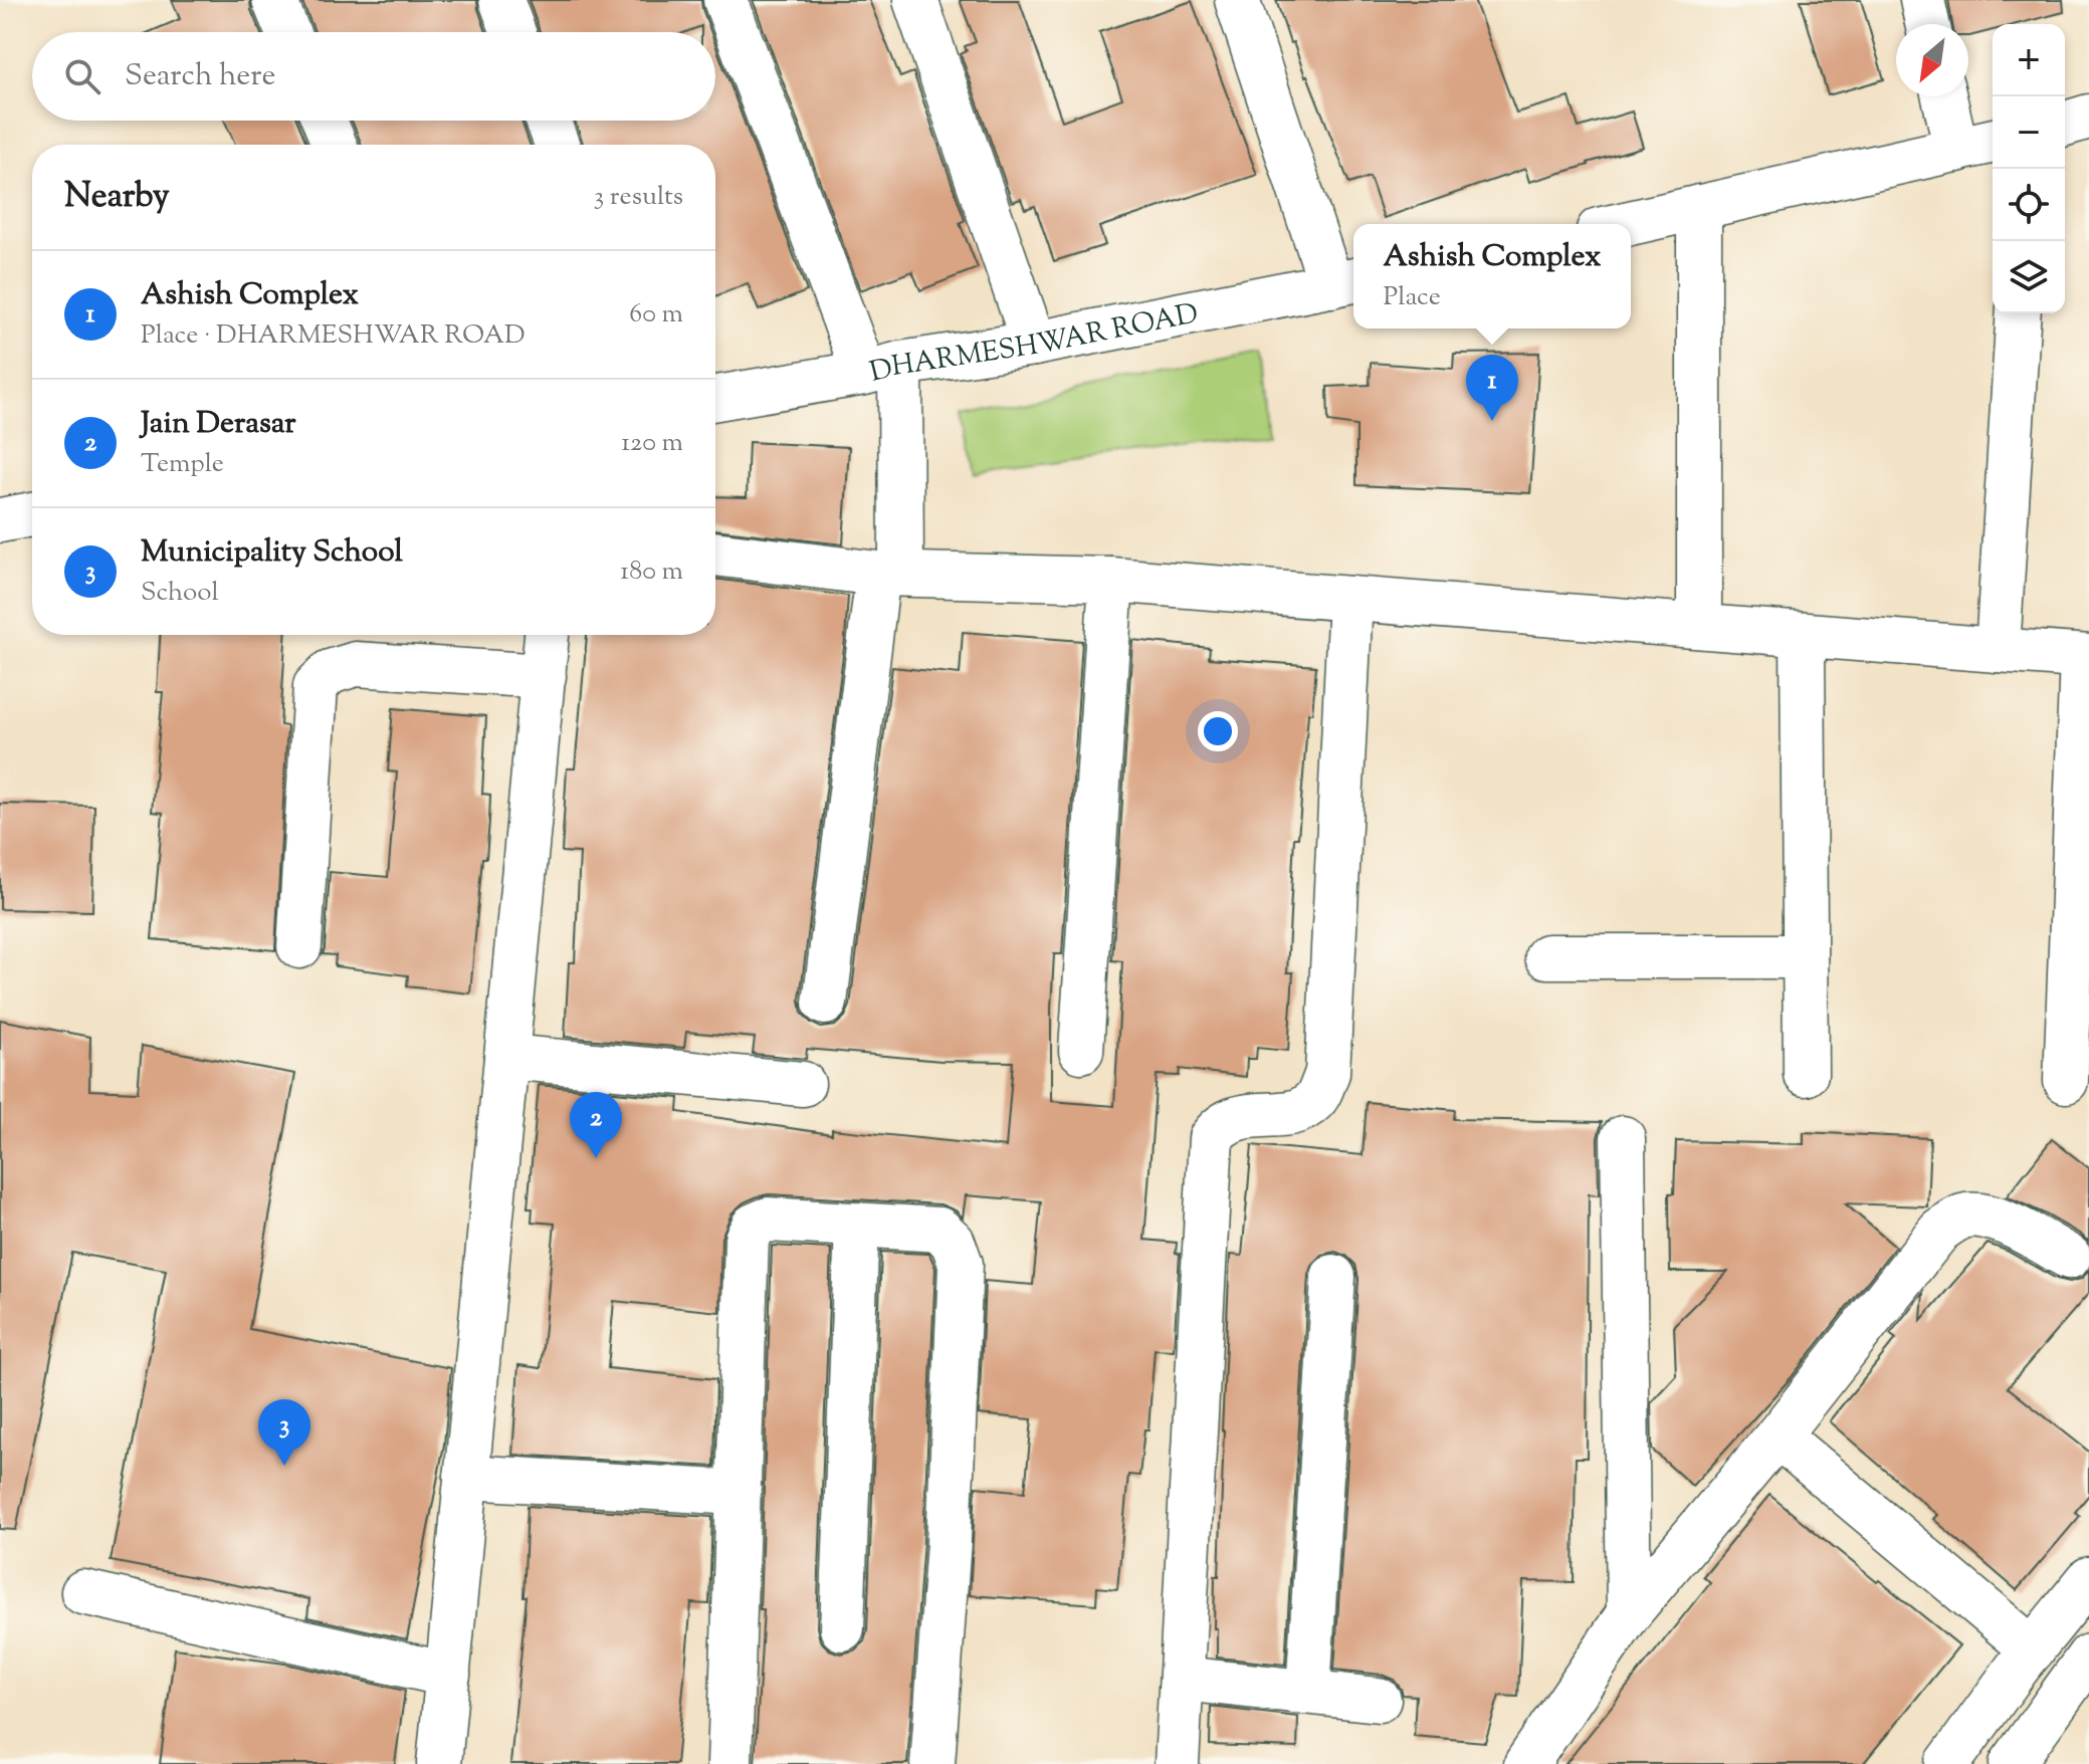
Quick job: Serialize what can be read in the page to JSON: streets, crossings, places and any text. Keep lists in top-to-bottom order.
{
  "streets": {
    "street": ["DHARMESHWAR ROAD"]
  },
  "north": "bottom left",
  "page": {
    "map_buttons": ["+", "−"],
    "search": "Search here",
    "heading": ["Nearby", "3 results"],
    "popup": ["Ashish Complex", "Place"],
    "list": [
      {
        "mark": "1",
        "name": "Ashish Complex",
        "note": "Place · DHARMESHWAR ROAD",
        "value": "60 m"
      },
      {
        "mark": "2",
        "name": "Jain Derasar",
        "note": "Temple",
        "value": "120 m"
      },
      {
        "mark": "3",
        "name": "Municipality School",
        "note": "School",
        "value": "180 m"
      }
    ],
    "pins": ["1", "2", "3"]
  }
}
